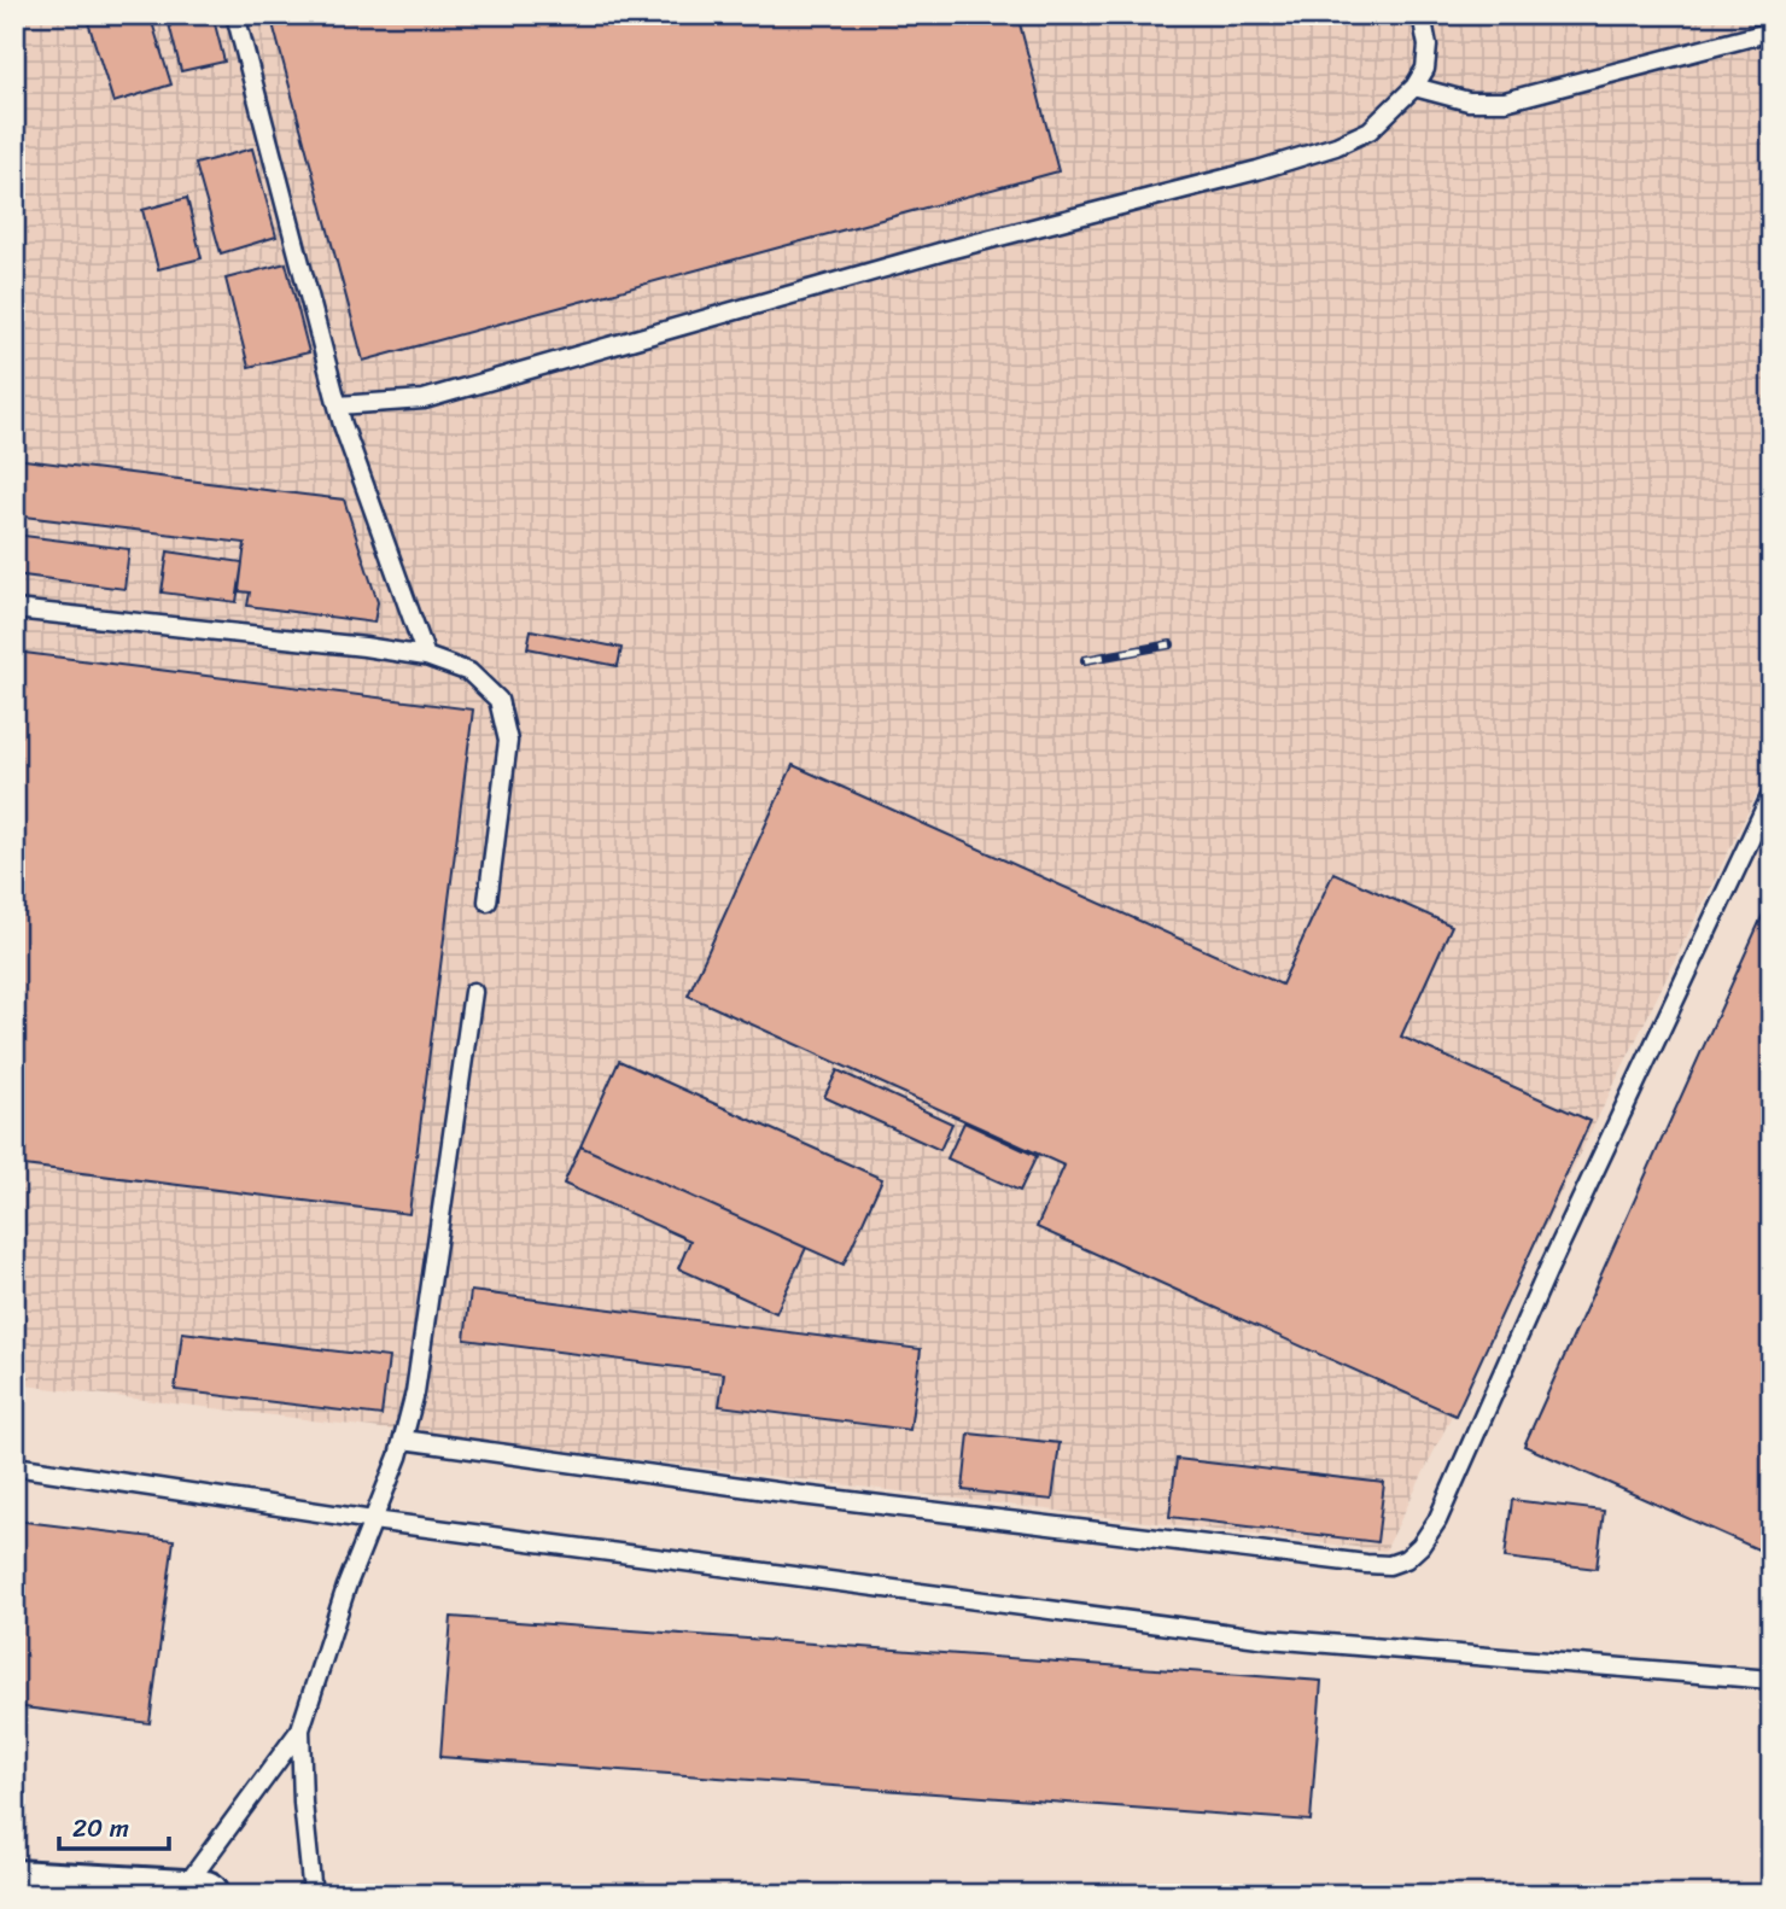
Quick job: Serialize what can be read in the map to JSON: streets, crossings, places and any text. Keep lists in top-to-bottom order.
{
  "scale_bar": "20 m"
}
